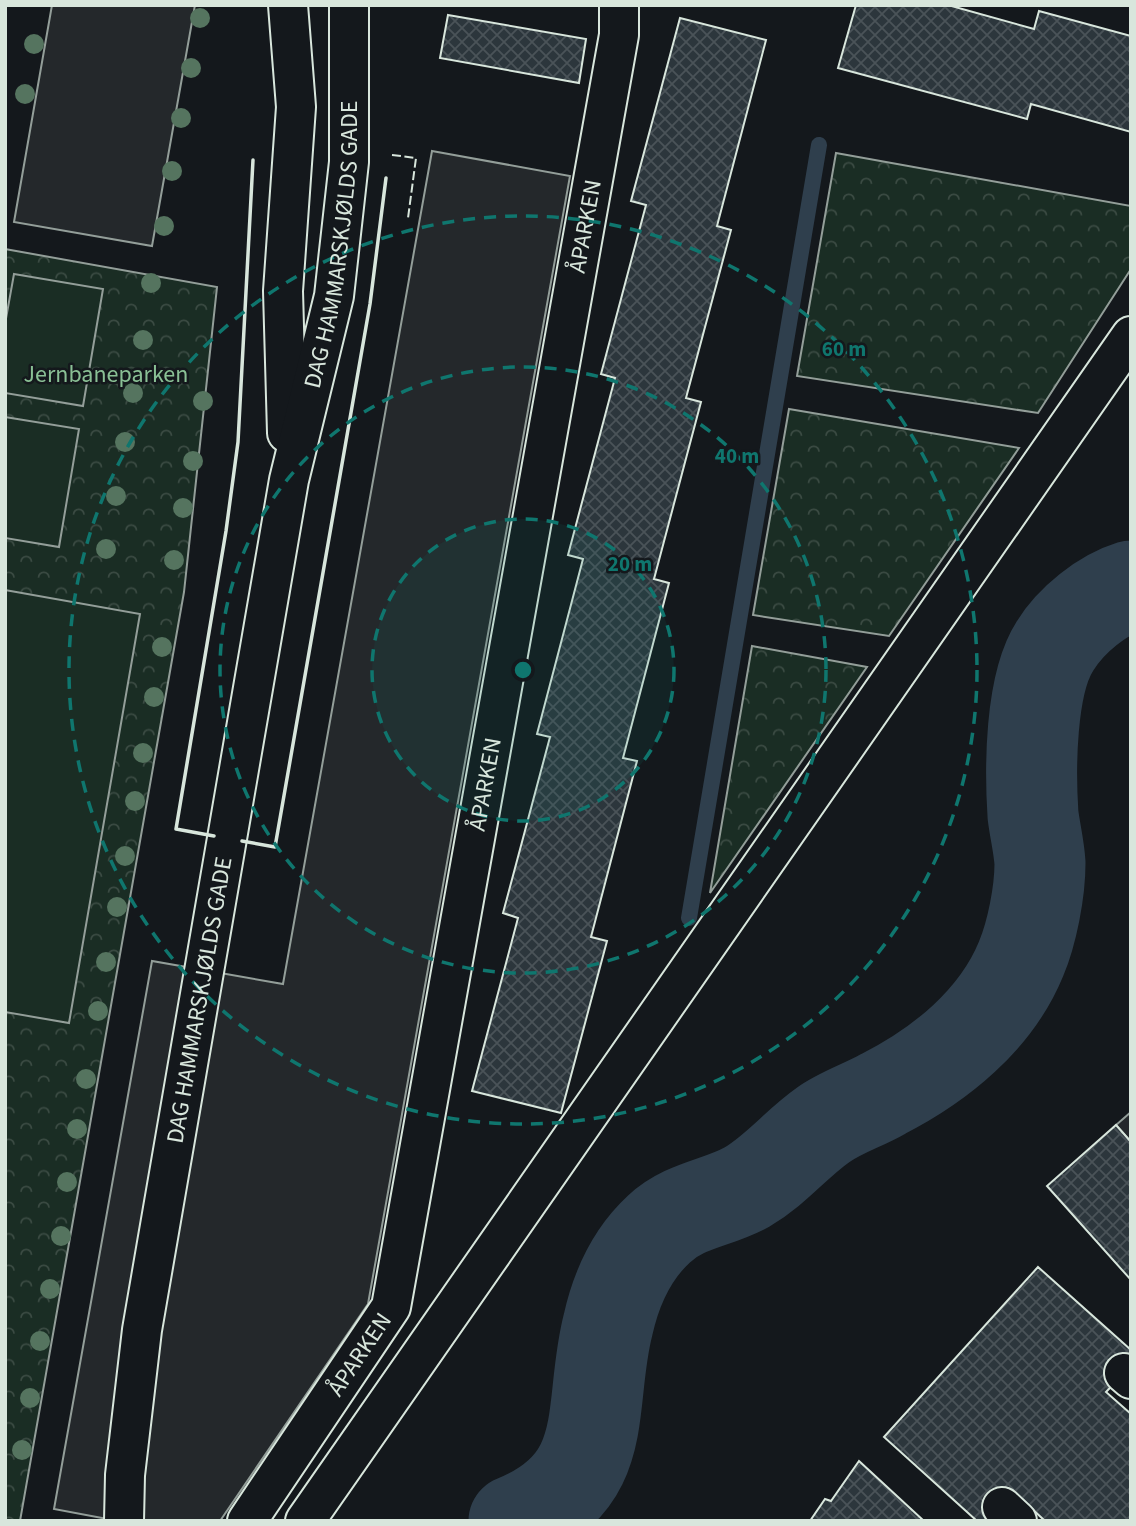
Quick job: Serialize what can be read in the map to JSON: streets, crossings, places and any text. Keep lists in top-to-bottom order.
{
  "streets": {
    "street": ["ÅPARKEN", "DAG HAMMARSKJØLDS GADE"]
  },
  "parks": ["Jernbaneparken"],
  "rings": ["60 m", "40 m", "20 m"]
}
